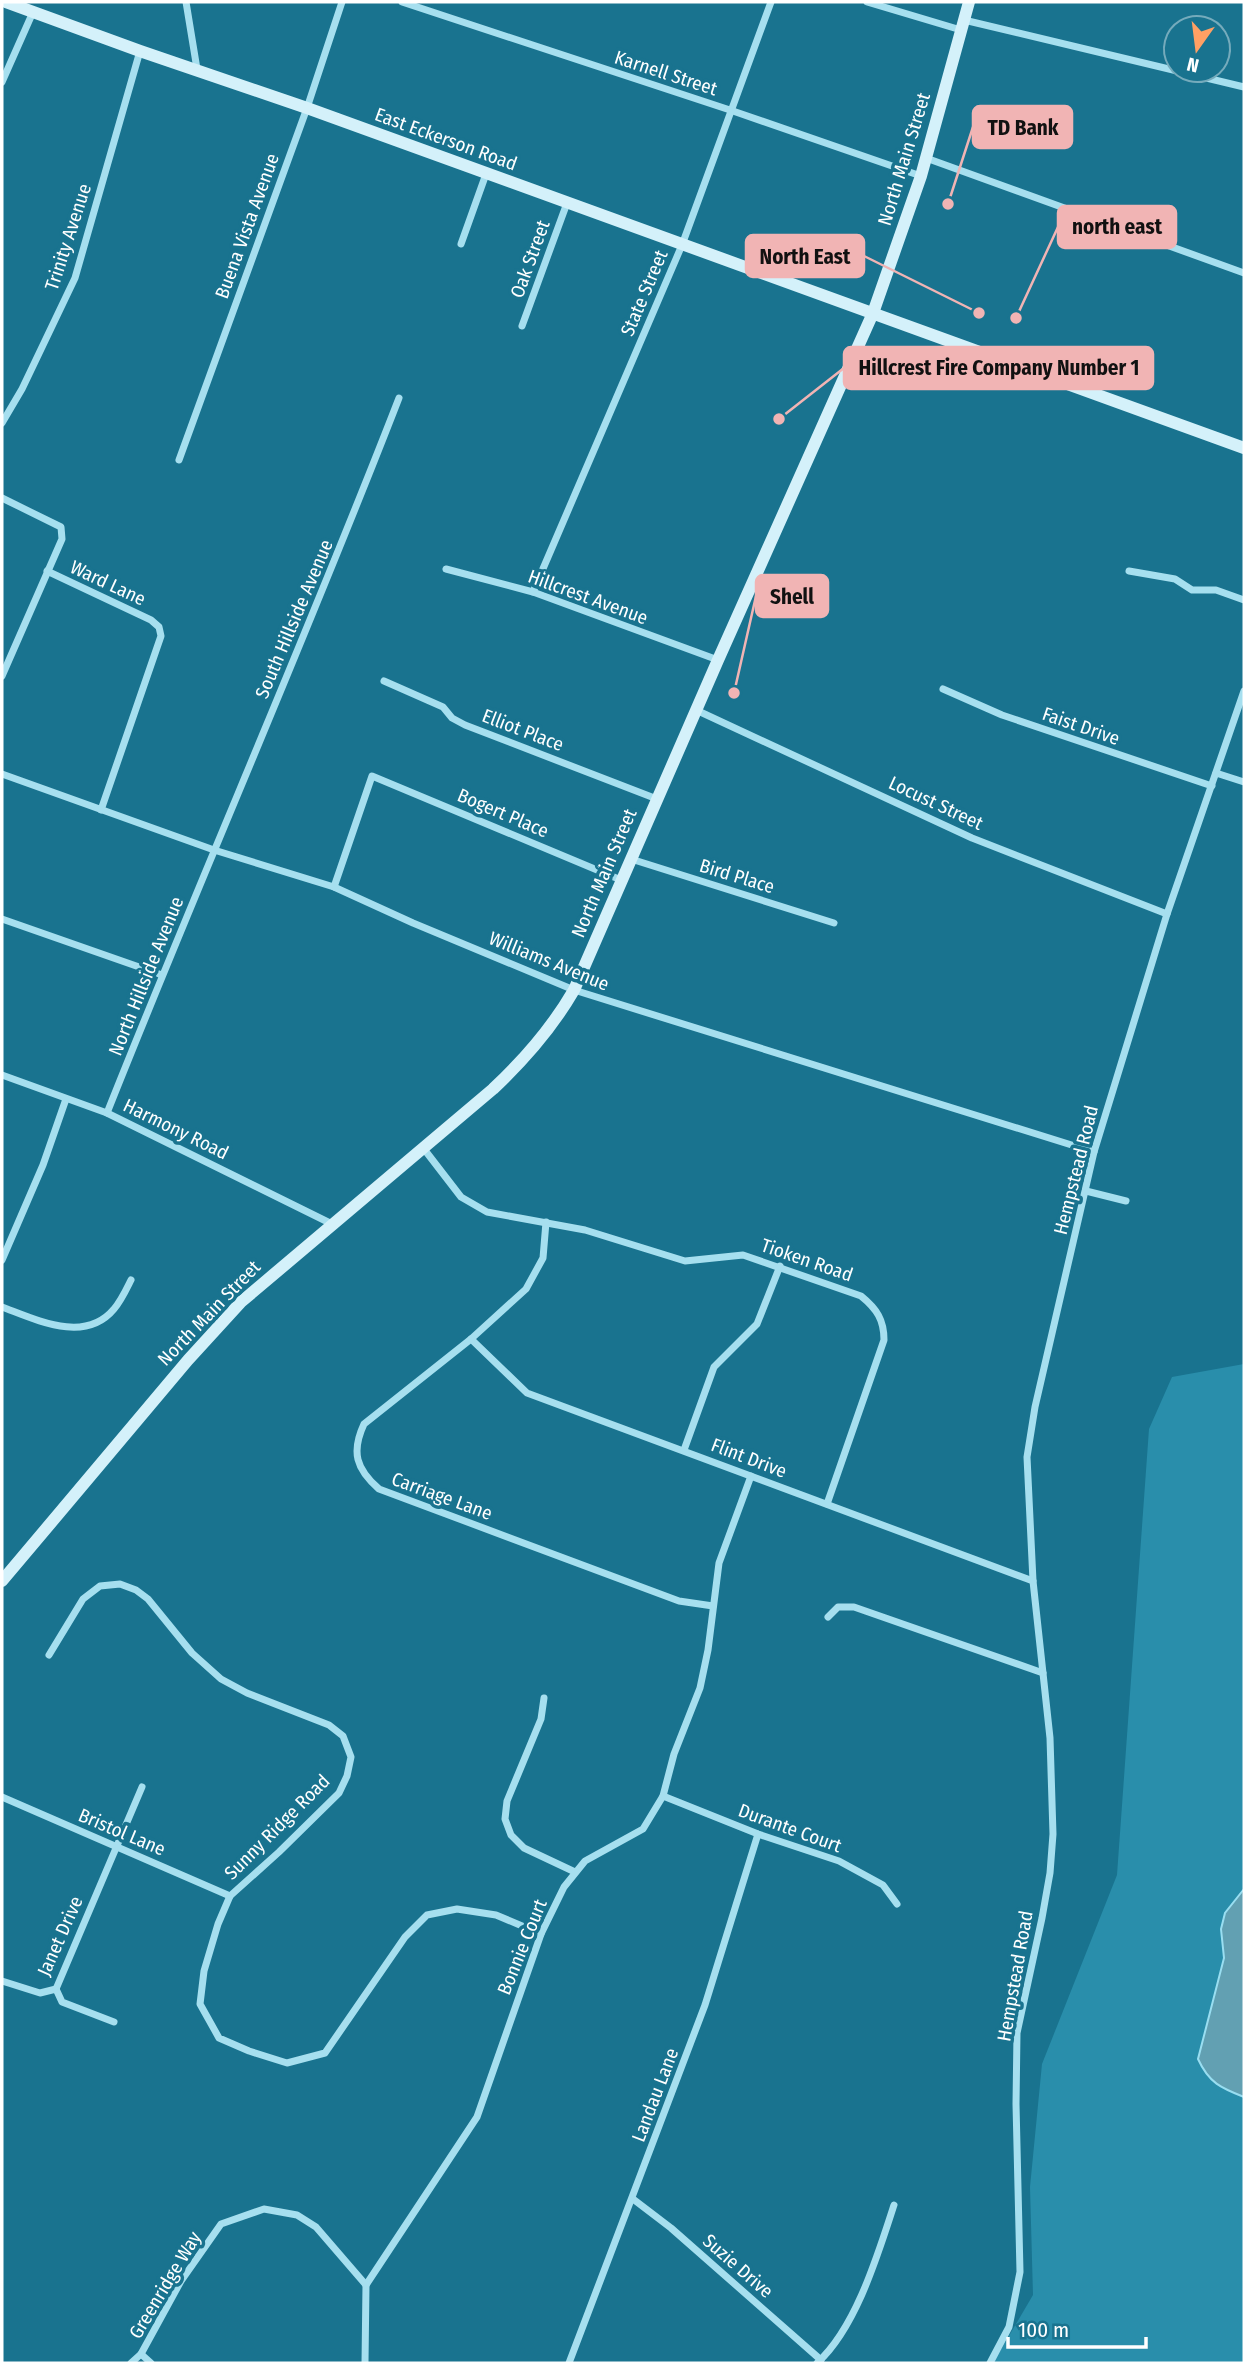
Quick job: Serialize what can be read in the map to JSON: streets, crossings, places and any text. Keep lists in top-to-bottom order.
{
  "streets": {
    "main road": ["East Eckerson Road", "North Main Street"],
    "street": [
      "Karnell Street",
      "Buena Vista Avenue",
      "Trinity Avenue",
      "Oak Street",
      "State Street",
      "Ward Lane",
      "Hillcrest Avenue",
      "South Hillside Avenue",
      "Faist Drive",
      "Elliot Place",
      "Locust Street",
      "Bogert Place",
      "Bird Place",
      "Williams Avenue",
      "North Hillside Avenue",
      "Harmony Road",
      "Hempstead Road",
      "Tioken Road",
      "Flint Drive",
      "Carriage Lane",
      "Sunny Ridge Road",
      "Durante Court",
      "Bristol Lane",
      "Janet Drive",
      "Bonnie Court",
      "Landau Lane",
      "Suzie Drive",
      "Greenridge Way"
    ]
  },
  "crossings": [
    ["Karnell Street", "North Main Street"],
    ["Karnell Street", "State Street"],
    ["East Eckerson Road", "North Main Street"],
    ["East Eckerson Road", "Buena Vista Avenue"],
    ["East Eckerson Road", "Trinity Avenue"],
    ["East Eckerson Road", "Oak Street"],
    ["East Eckerson Road", "State Street"],
    ["North Main Street", "Hillcrest Avenue"],
    ["North Main Street", "Elliot Place"],
    ["North Main Street", "Locust Street"],
    ["North Main Street", "Bogert Place"],
    ["North Main Street", "Bird Place"],
    ["North Main Street", "Williams Avenue"],
    ["North Main Street", "Harmony Road"],
    ["North Main Street", "Tioken Road"],
    ["State Street", "Hillcrest Avenue"],
    ["Ward Lane", "Williams Avenue"],
    ["South Hillside Avenue", "Williams Avenue"],
    ["South Hillside Avenue", "North Hillside Avenue"],
    ["Faist Drive", "Hempstead Road"],
    ["Locust Street", "Hempstead Road"],
    ["Bogert Place", "Williams Avenue"],
    ["Williams Avenue", "North Hillside Avenue"],
    ["Williams Avenue", "Hempstead Road"],
    ["North Hillside Avenue", "Harmony Road"],
    ["Hempstead Road", "Flint Drive"],
    ["Tioken Road", "Flint Drive"],
    ["Tioken Road", "Carriage Lane"],
    ["Flint Drive", "Carriage Lane"],
    ["Flint Drive", "Bonnie Court"],
    ["Carriage Lane", "Bonnie Court"],
    ["Sunny Ridge Road", "Bristol Lane"],
    ["Sunny Ridge Road", "Bonnie Court"],
    ["Durante Court", "Bonnie Court"],
    ["Durante Court", "Landau Lane"],
    ["Bristol Lane", "Janet Drive"],
    ["Bonnie Court", "Greenridge Way"],
    ["Landau Lane", "Suzie Drive"]
  ],
  "places": [
    "TD Bank",
    "North East",
    "north east",
    "Hillcrest Fire Company Number 1",
    "Shell"
  ],
  "scale_bar": "100 m",
  "north": "bottom"
}
